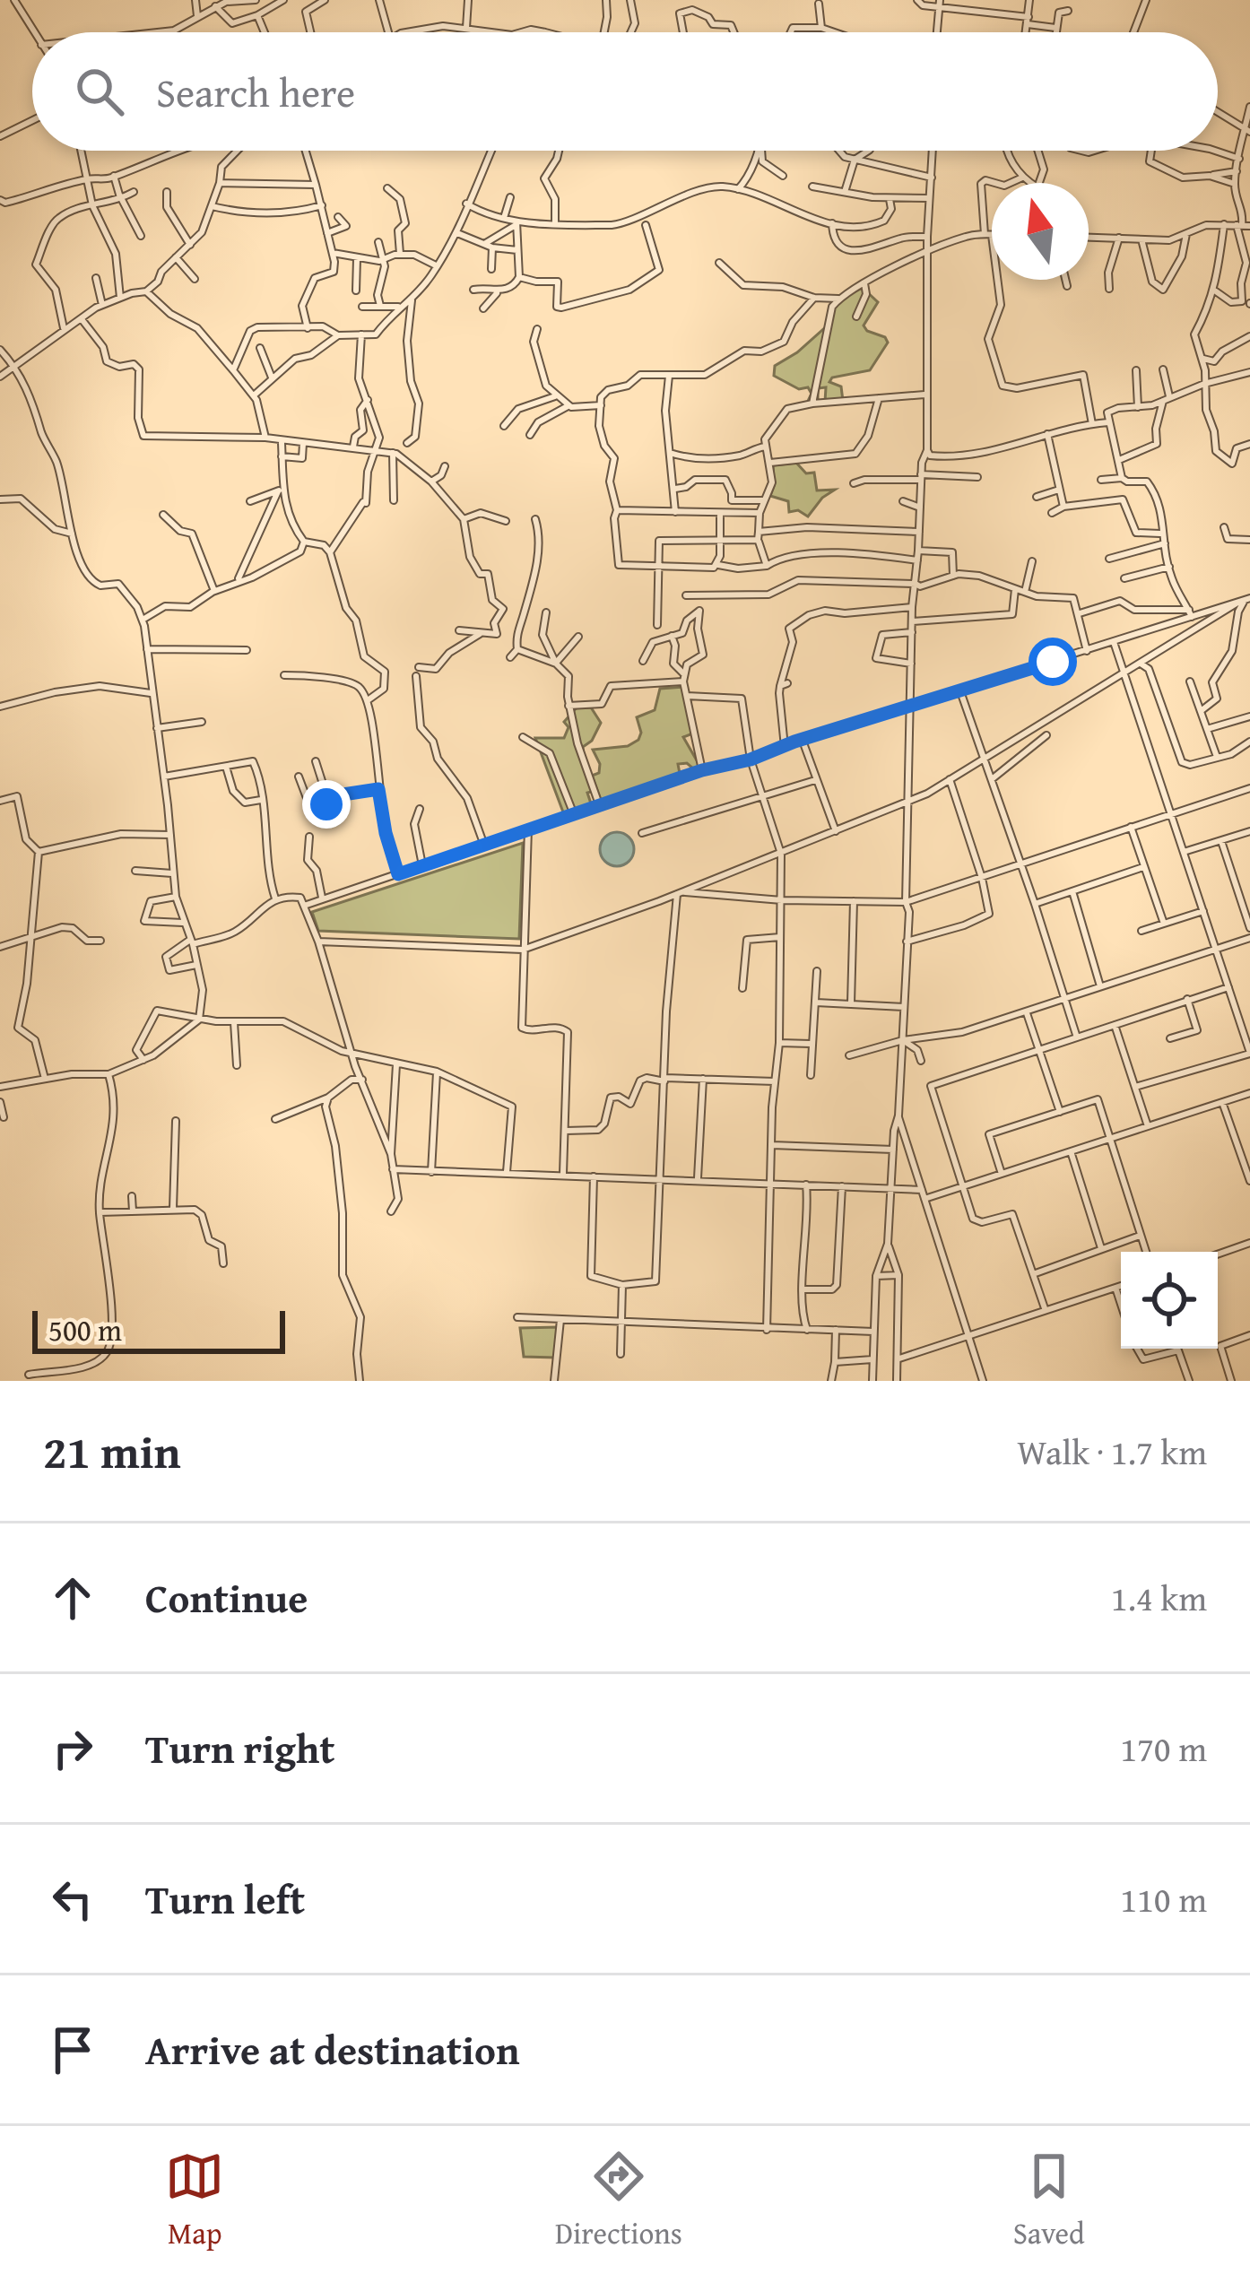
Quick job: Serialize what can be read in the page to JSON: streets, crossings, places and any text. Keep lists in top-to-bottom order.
{
  "scale_bar": "500 m",
  "north": "top",
  "page": {
    "search": "Search here",
    "scale": "500 m",
    "heading": ["21 min", "Walk · 1.7 km"],
    "list": [
      ["Continue", "1.4 km"],
      ["Turn right", "170 m"],
      ["Turn left", "110 m"],
      "Arrive at destination"
    ],
    "nav": ["Map", "Directions", "Saved"]
  }
}
